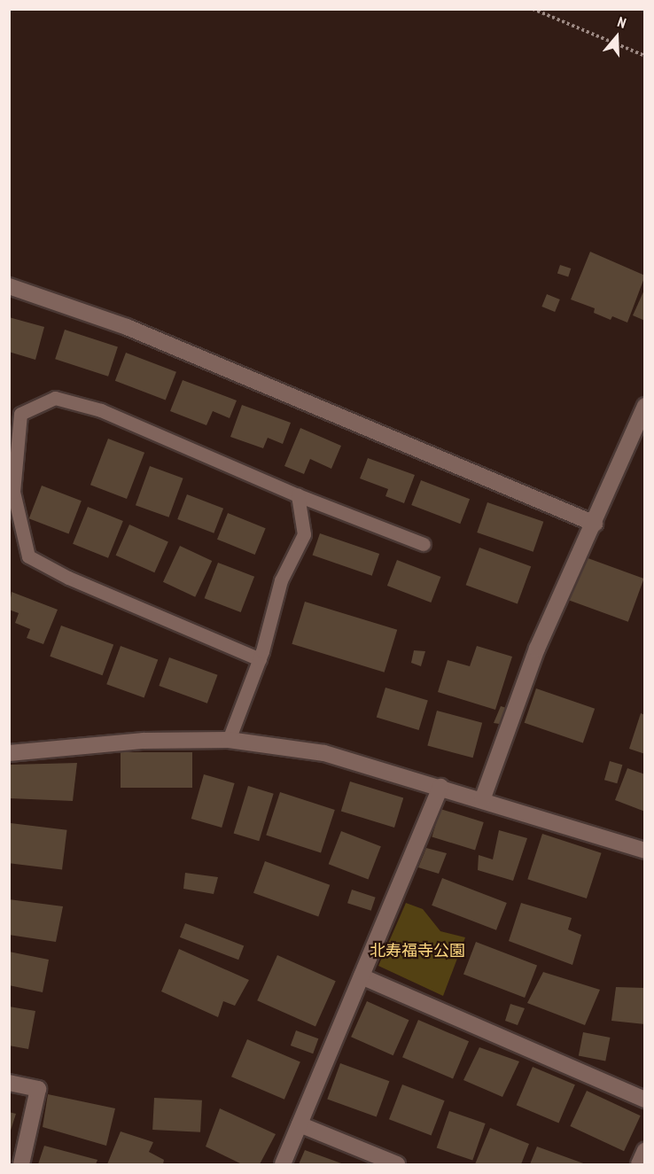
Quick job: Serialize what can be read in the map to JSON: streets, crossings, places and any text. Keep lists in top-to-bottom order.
{
  "parks": ["北寿福寺公園"],
  "north": "top"
}
